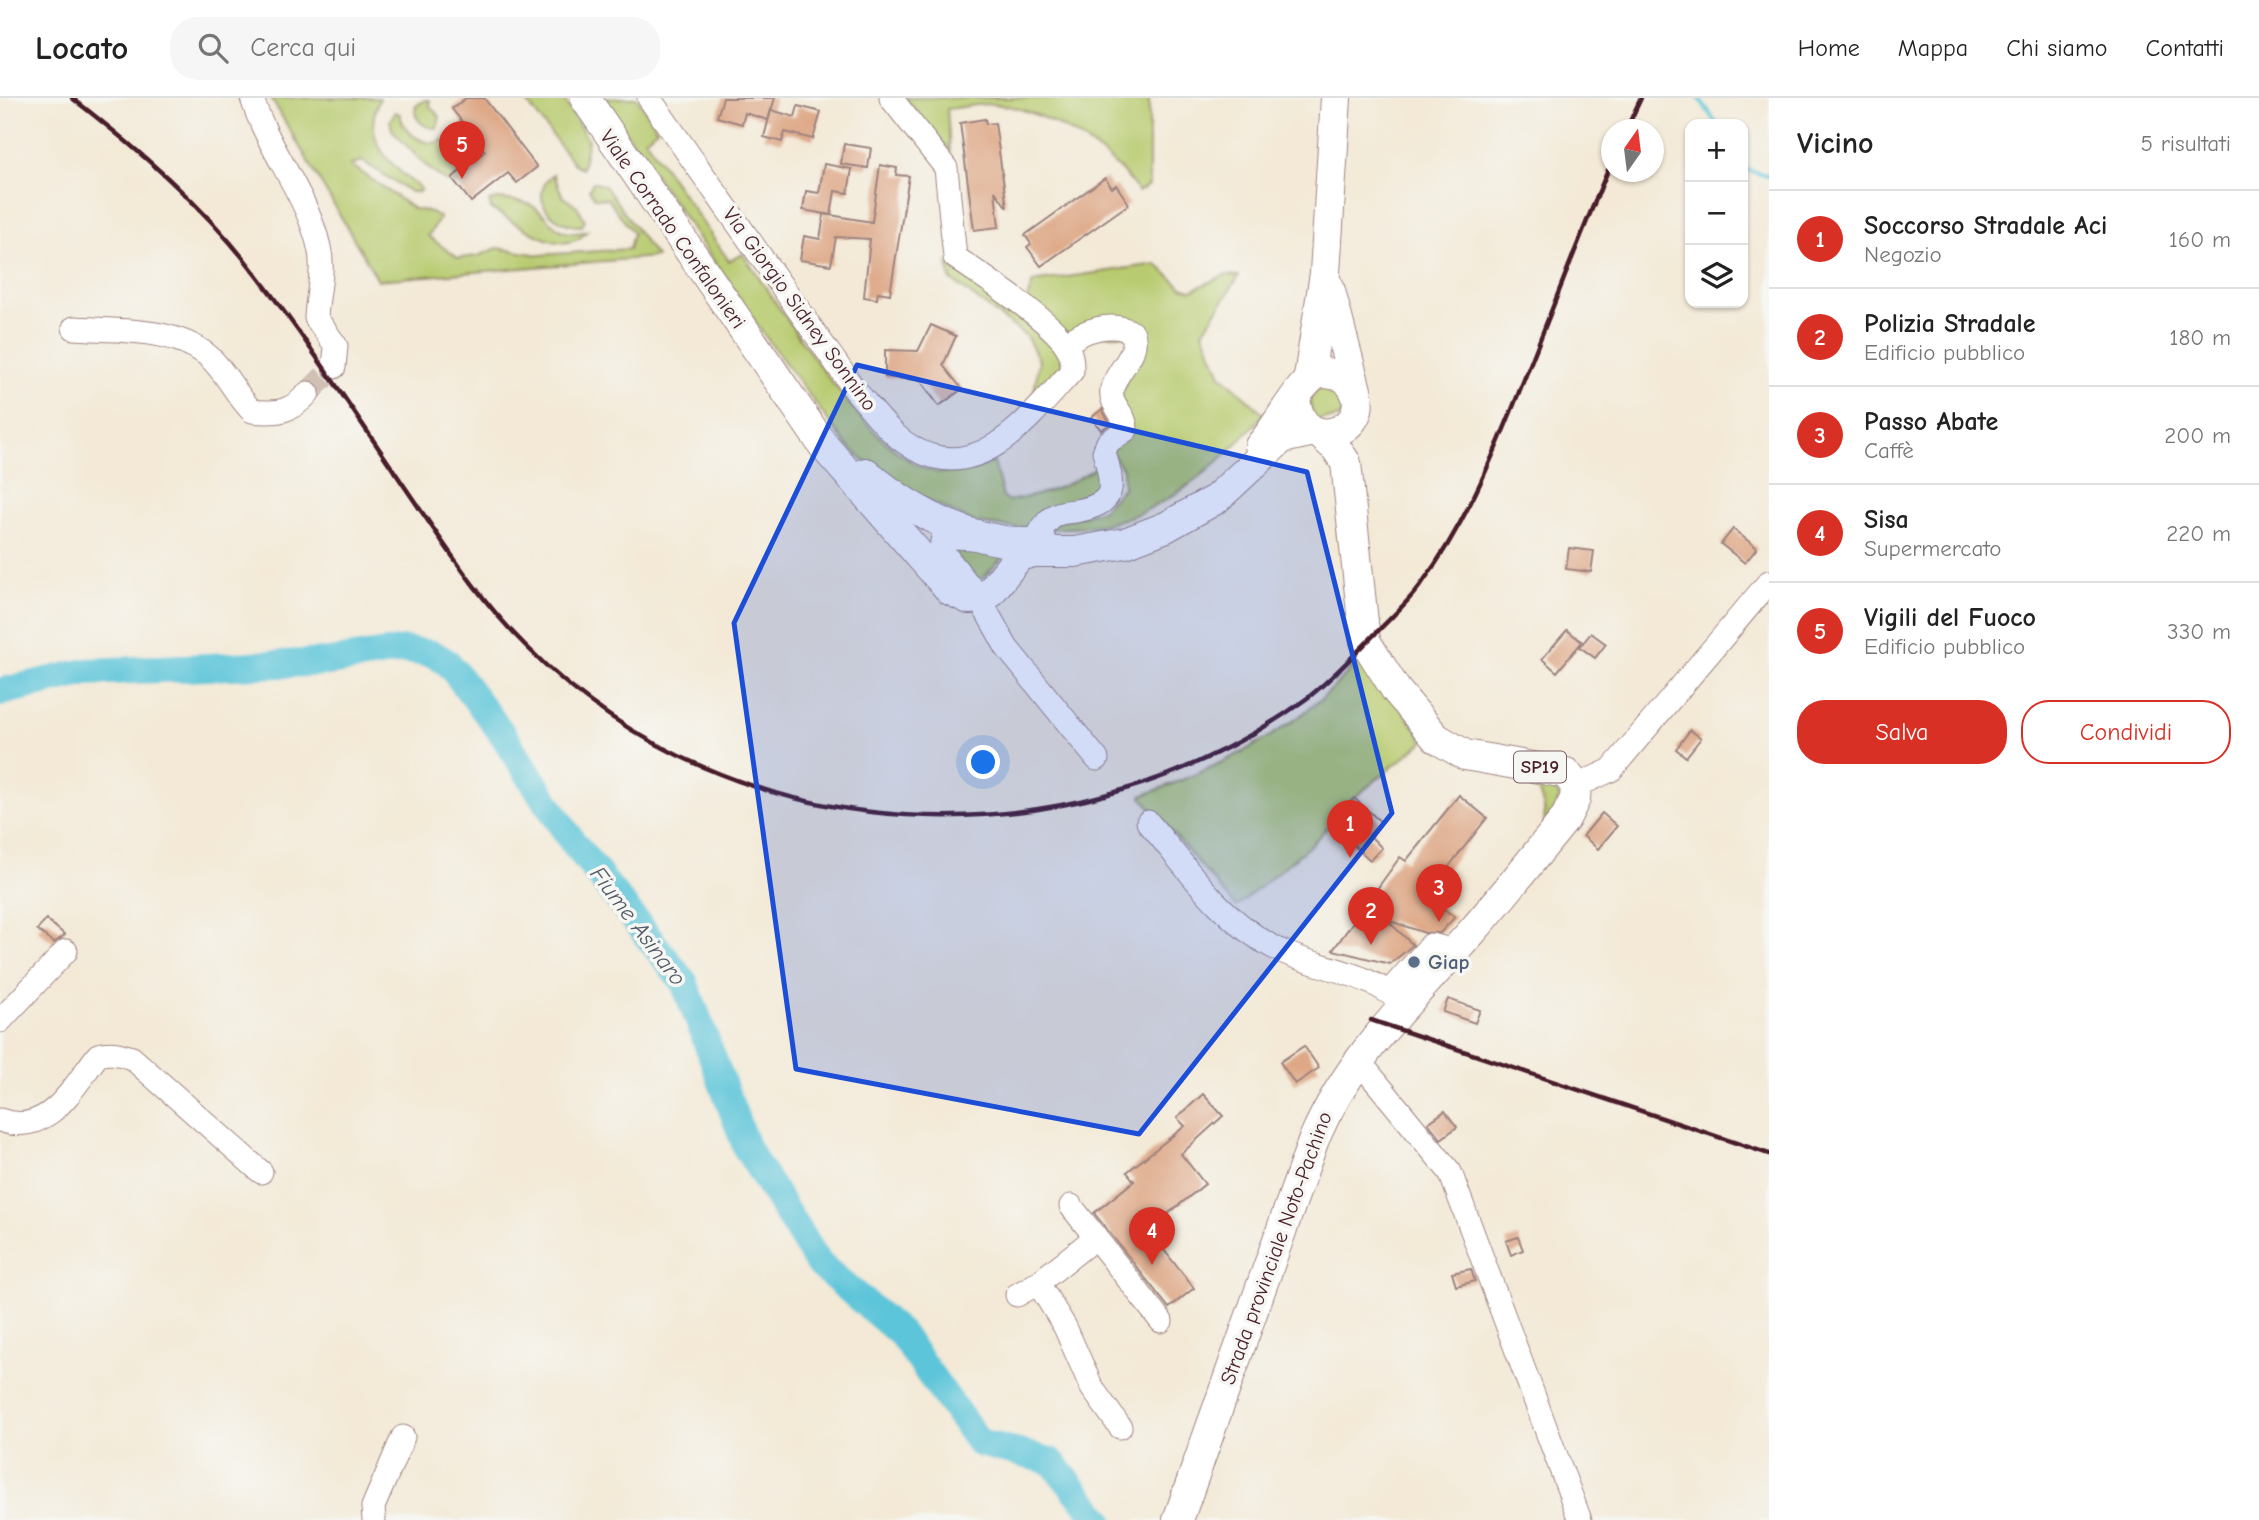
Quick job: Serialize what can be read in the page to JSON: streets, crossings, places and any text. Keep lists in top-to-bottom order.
{
  "streets": {
    "main road": ["Viale Corrado Confalonieri", "SP19", "Strada provinciale Noto-Pachino"],
    "street": ["Via Giorgio Sidney Sonnino"]
  },
  "crossings": [
    ["SP19", "Strada provinciale Noto-Pachino"]
  ],
  "water": ["Fiume Asinaro"],
  "places": ["Giap"],
  "north": "top",
  "page": {
    "header": "Locato",
    "search": "Cerca qui",
    "nav": [
      "Home",
      "Mappa",
      "Chi siamo",
      "Contatti"
    ],
    "heading": ["Vicino", "5 risultati"],
    "map_buttons": ["+", "−"],
    "pins": [
      "5",
      "1",
      "3",
      "2",
      "4"
    ],
    "list": [
      {
        "mark": "1",
        "name": "Soccorso Stradale Aci",
        "note": "Negozio",
        "value": "160 m"
      },
      {
        "mark": "2",
        "name": "Polizia Stradale",
        "note": "Edificio pubblico",
        "value": "180 m"
      },
      {
        "mark": "3",
        "name": "Passo Abate",
        "note": "Caffè",
        "value": "200 m"
      },
      {
        "mark": "4",
        "name": "Sisa",
        "note": "Supermercato",
        "value": "220 m"
      },
      {
        "mark": "5",
        "name": "Vigili del Fuoco",
        "note": "Edificio pubblico",
        "value": "330 m"
      }
    ],
    "buttons": ["Salva", "Condividi"]
  }
}
